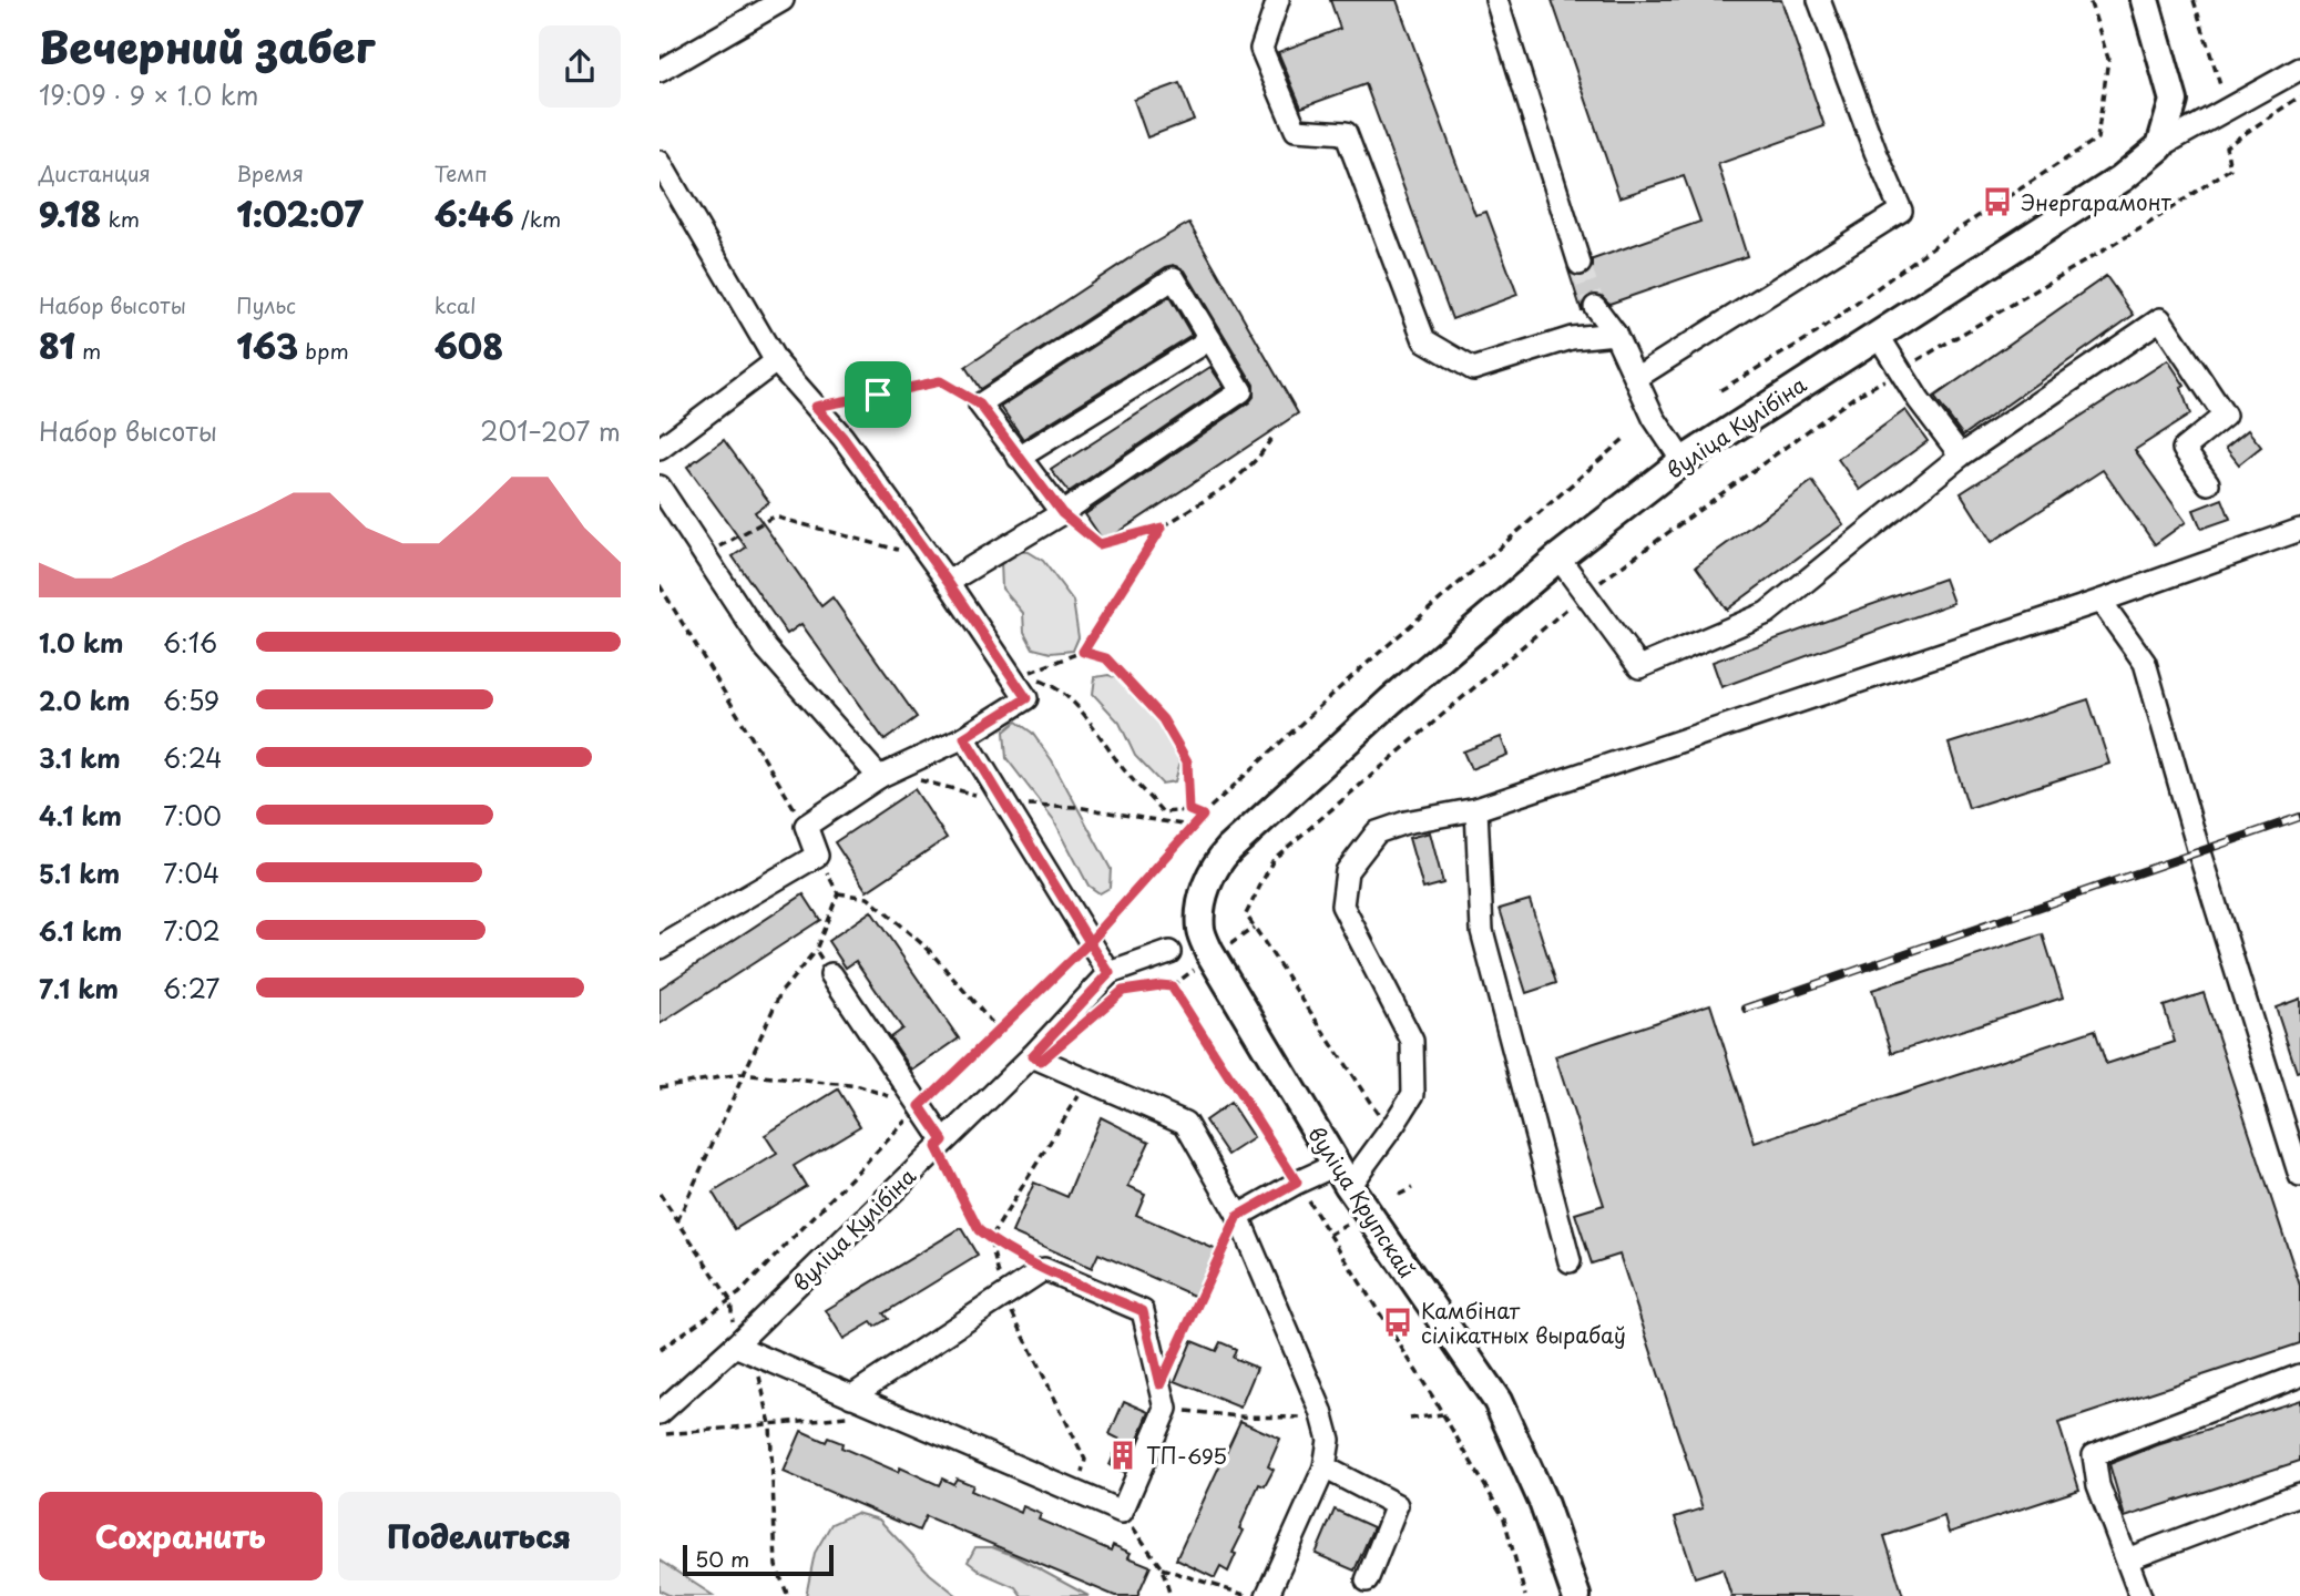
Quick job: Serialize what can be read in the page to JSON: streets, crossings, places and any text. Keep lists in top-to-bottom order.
{
  "streets": {
    "main road": ["вуліца Кулібіна", "вуліца Крупскай"]
  },
  "crossings": [
    ["вуліца Кулібіна", "вуліца Крупскай"]
  ],
  "places": {
    "bus stop": ["Энергарамонт", "Камбінат сілікатных вырабаў"],
    "building": ["ТП-695"]
  },
  "scale_bar": "50 m",
  "page": {
    "heading": ["Вечерний забег", "19:09 · 9 × 1.0 km"],
    "stats": [
      ["Дистанция", "9.18 km"],
      ["Время", "1:02:07"],
      ["Темп", "6:46 /km"],
      ["Набор высоты", "81 m"],
      ["Пульс", "163 bpm"],
      ["kcal", "608"]
    ],
    "chart": ["Набор высоты", "201–207 m"],
    "list": [
      {
        "name": "1.0 km",
        "note": "6:16"
      },
      {
        "name": "2.0 km",
        "note": "6:59"
      },
      {
        "name": "3.1 km",
        "note": "6:24"
      },
      {
        "name": "4.1 km",
        "note": "7:00"
      },
      {
        "name": "5.1 km",
        "note": "7:04"
      },
      {
        "name": "6.1 km",
        "note": "7:02"
      },
      {
        "name": "7.1 km",
        "note": "6:27"
      }
    ],
    "buttons": ["Сохранить", "Поделиться"],
    "scale": "50 m"
  }
}
